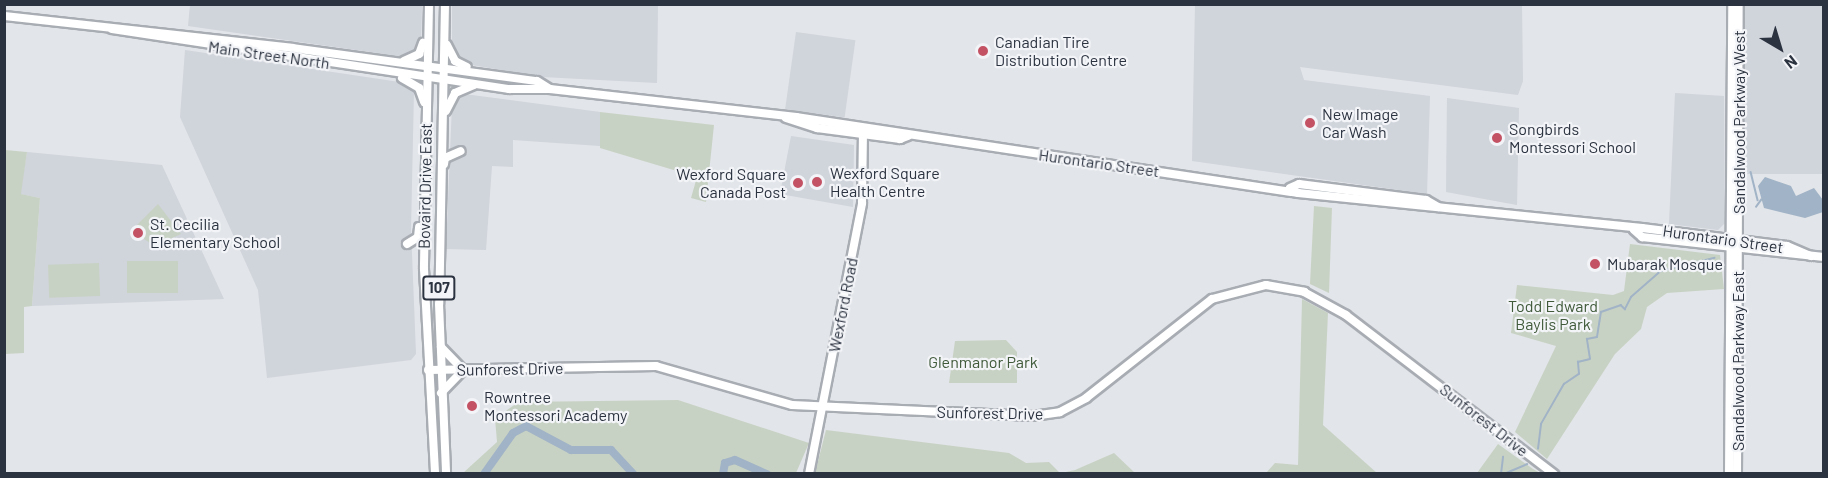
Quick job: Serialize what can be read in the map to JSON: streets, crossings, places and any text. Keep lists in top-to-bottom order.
{
  "streets": {
    "main road": [
      "Main Street North",
      "Hurontario Street",
      "Bovaird Drive East",
      "107"
    ],
    "street": [
      "Sandalwood Parkway West",
      "Wexford Road",
      "Sandalwood Parkway East",
      "Sunforest Drive"
    ]
  },
  "crossings": [
    ["Main Street North", "Hurontario Street"],
    ["Main Street North", "Bovaird Drive East"],
    ["Main Street North", "107"],
    ["Sandalwood Parkway West", "Hurontario Street"],
    ["Sandalwood Parkway West", "Sandalwood Parkway East"],
    ["Hurontario Street", "Bovaird Drive East"],
    ["Hurontario Street", "107"],
    ["Hurontario Street", "Wexford Road"],
    ["Hurontario Street", "Sandalwood Parkway East"],
    ["Bovaird Drive East", "107"],
    ["Bovaird Drive East", "Sunforest Drive"],
    ["Wexford Road", "Sunforest Drive"]
  ],
  "parks": ["Todd Edward Baylis Park", "Glenmanor Park"],
  "places": [
    "Canadian Tire Distribution Centre",
    "New Image Car Wash",
    "Songbirds Montessori School",
    "Wexford Square Health Centre",
    "Wexford Square Canada Post",
    "St. Cecilia Elementary School",
    "Mubarak Mosque",
    "Rowntree Montessori Academy"
  ],
  "north": "bottom right"
}
